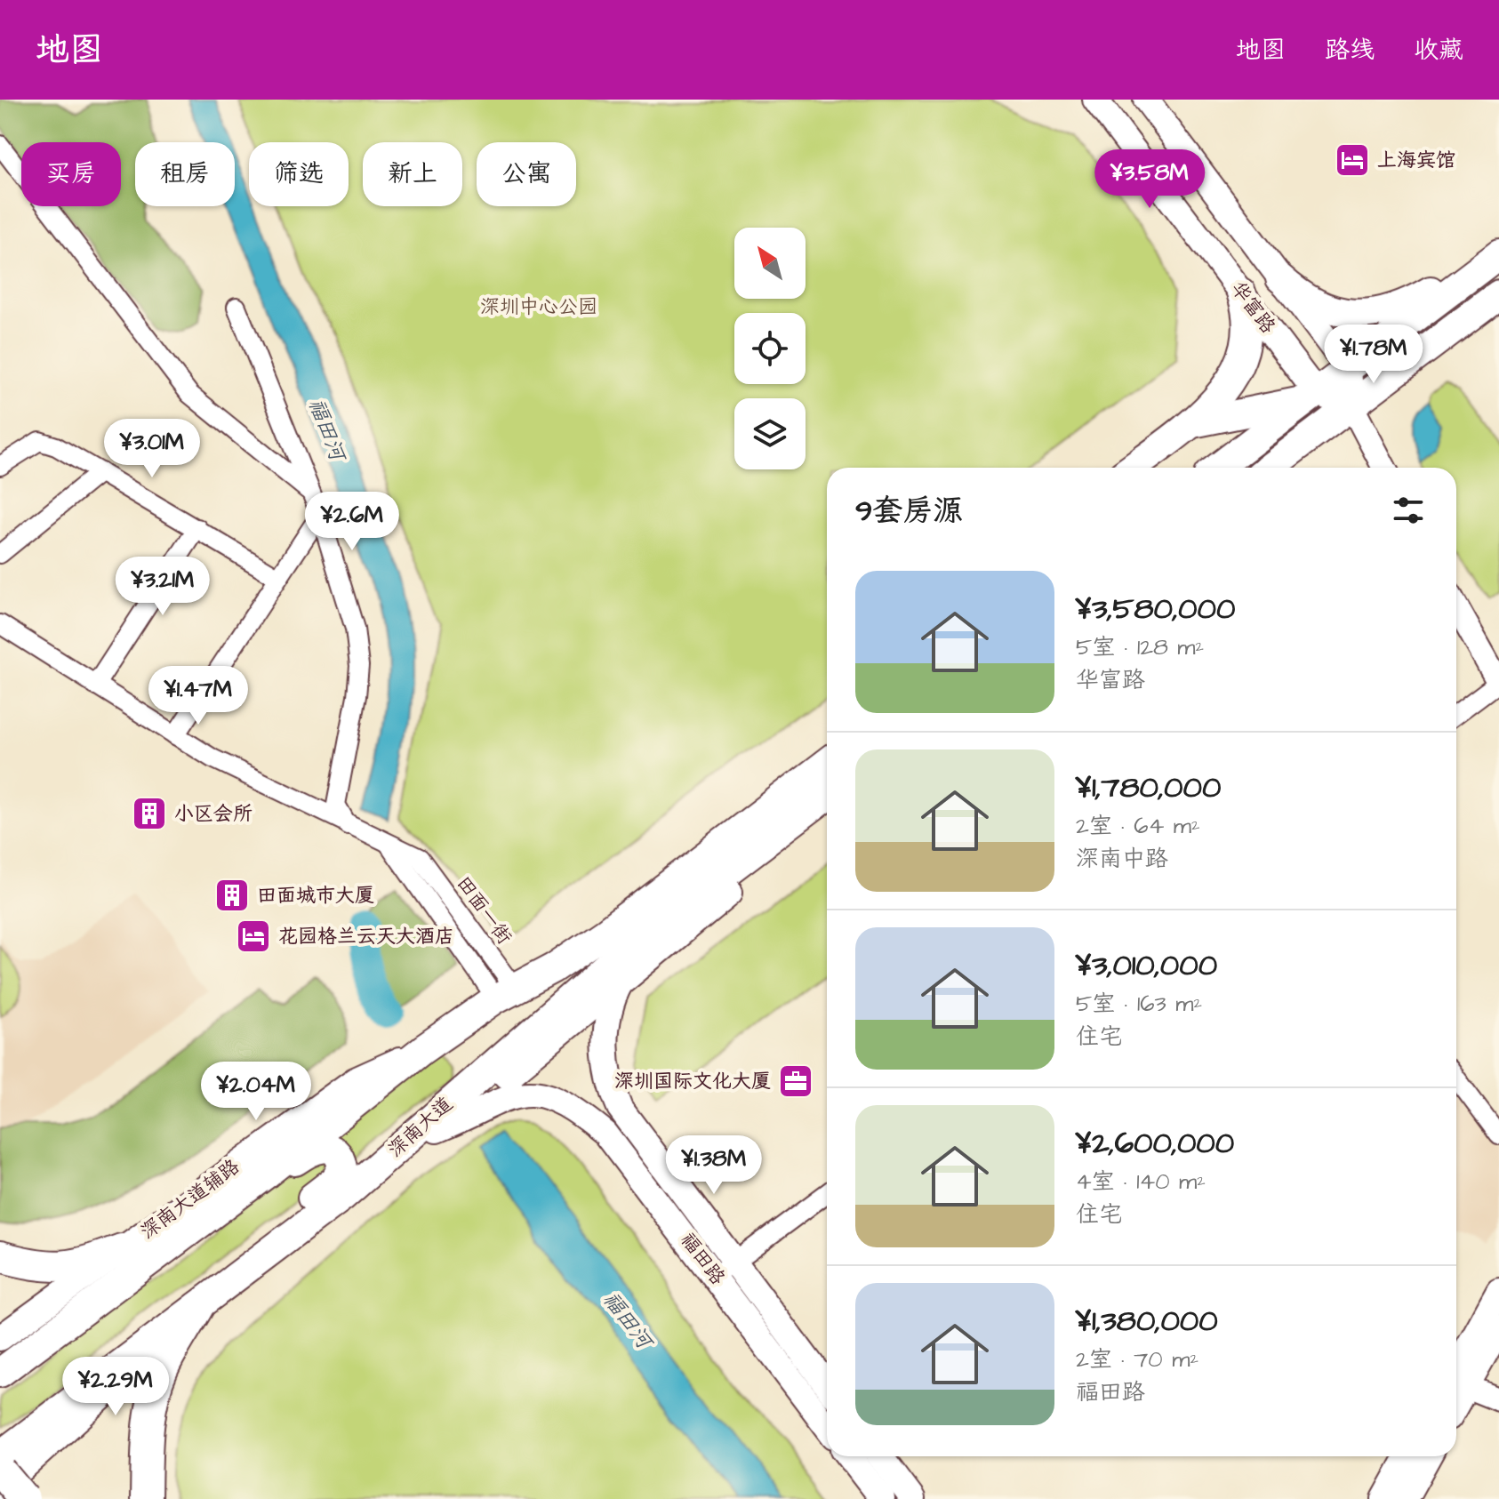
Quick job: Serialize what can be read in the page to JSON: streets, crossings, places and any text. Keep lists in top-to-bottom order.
{
  "streets": {
    "main road": [
      "华富路",
      "深南大道",
      "深南大道辅路",
      "福田路"
    ],
    "street": ["田面一街"]
  },
  "water": ["福田河"],
  "parks": ["深圳中心公园"],
  "places": {
    "hotel": ["上海宾馆", "花园格兰云天大酒店"],
    "building": ["小区会所", "田面城市大厦"],
    "office": ["深圳国际文化大厦"]
  },
  "north": "top left",
  "page": {
    "header": "地图",
    "nav": ["地图", "路线", "收藏"],
    "chip": [
      "买房",
      "租房",
      "筛选",
      "新上",
      "公寓"
    ],
    "price": [
      "¥3.58M",
      "¥1.78M",
      "¥3.01M",
      "¥2.6M",
      "¥3.21M",
      "¥1.47M",
      "¥2.04M",
      "¥1.38M",
      "¥2.29M"
    ],
    "heading": "9套房源",
    "list": [
      {
        "name": "¥3,580,000",
        "note": "5室 · 128 m² · 华富路"
      },
      {
        "name": "¥1,780,000",
        "note": "2室 · 64 m² · 深南中路"
      },
      {
        "name": "¥3,010,000",
        "note": "5室 · 163 m² · 住宅"
      },
      {
        "name": "¥2,600,000",
        "note": "4室 · 140 m² · 住宅"
      },
      {
        "name": "¥1,380,000",
        "note": "2室 · 70 m² · 福田路"
      }
    ]
  }
}
